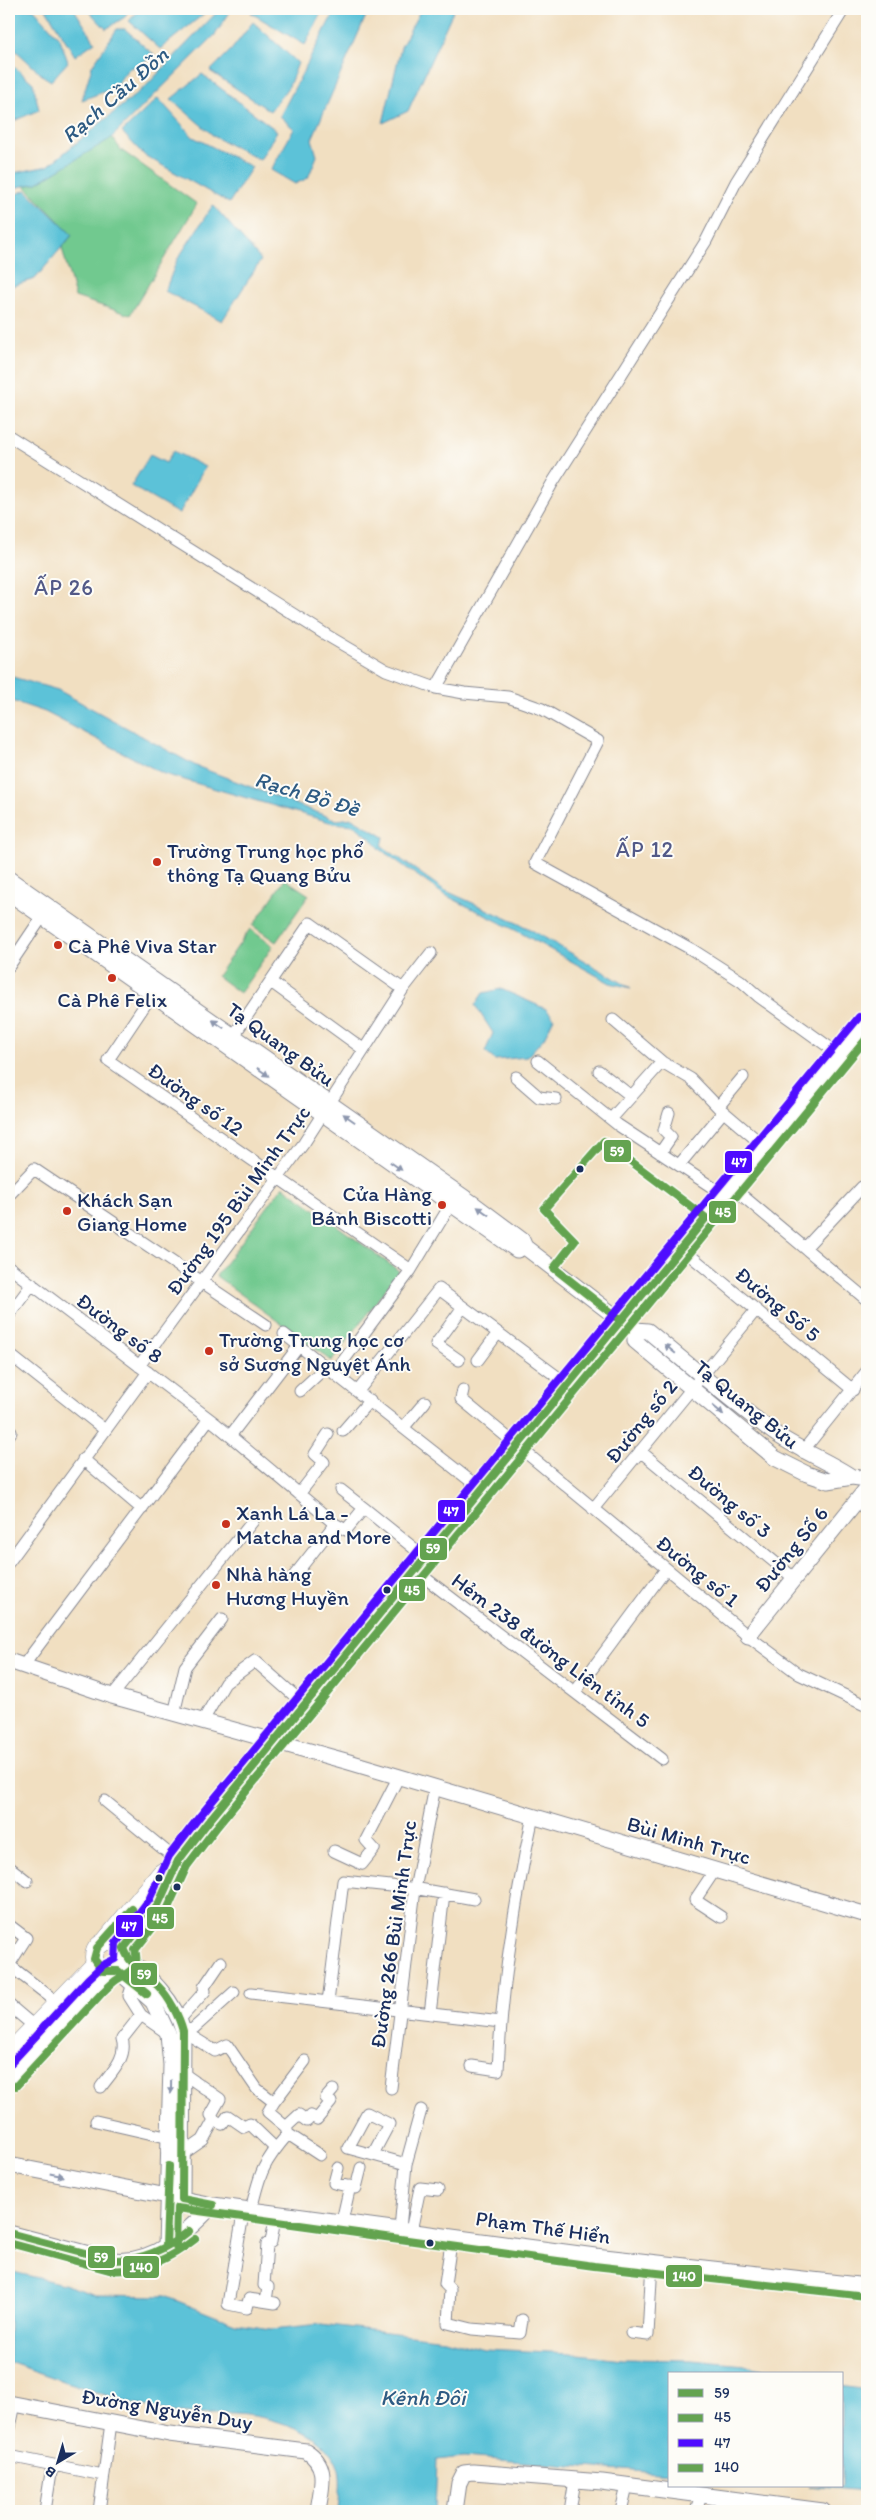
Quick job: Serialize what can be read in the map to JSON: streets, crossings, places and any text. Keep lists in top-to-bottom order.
{
  "streets": {
    "main road": [
      "Tạ Quang Bửu",
      "Đường Số 6",
      "Bùi Minh Trực",
      "Phạm Thế Hiển",
      "Đường Nguyễn Duy"
    ],
    "street": [
      "Đường số 12",
      "Đường 195 Bùi Minh Trực",
      "Đường Số 5",
      "Đường số 8",
      "Đường số 2",
      "Đường số 3",
      "Đường số 1",
      "Hẻm 238 đường Liên tỉnh 5",
      "Đường 266 Bùi Minh Trực"
    ]
  },
  "crossings": [
    ["Tạ Quang Bửu", "Đường số 12"],
    ["Tạ Quang Bửu", "Đường 195 Bùi Minh Trực"],
    ["Tạ Quang Bửu", "Đường số 2"],
    ["Đường số 12", "Đường 195 Bùi Minh Trực"],
    ["Đường 195 Bùi Minh Trực", "Đường số 8"],
    ["Đường Số 5", "Đường số 2"],
    ["Đường số 2", "Đường số 3"],
    ["Đường số 2", "Đường số 1"],
    ["Đường số 3", "Đường Số 6"],
    ["Đường Số 6", "Đường số 1"],
    ["Bùi Minh Trực", "Đường 266 Bùi Minh Trực"]
  ],
  "districts": ["ẤP 26", "ẤP 12"],
  "water": ["Rạch Cầu Đồn", "Rạch Bồ Đề", "Kênh Đôi"],
  "places": [
    "Trường Trung học phổ thông Tạ Quang Bửu",
    "Cà Phê Viva Star",
    "Cà Phê Felix",
    "Cửa Hàng Bánh Biscotti",
    "Khách Sạn Giang Home",
    "Trường Trung học cơ sở Sương Nguyệt Ánh",
    "Xanh Lá La - Matcha and More",
    "Nhà hàng Hương Huyền"
  ],
  "lines": [
    "transit line 47",
    "transit line 45",
    "transit line 59",
    "transit line 140"
  ],
  "legend": [
    "59",
    "45",
    "47",
    "140"
  ],
  "north": "bottom left"
}
